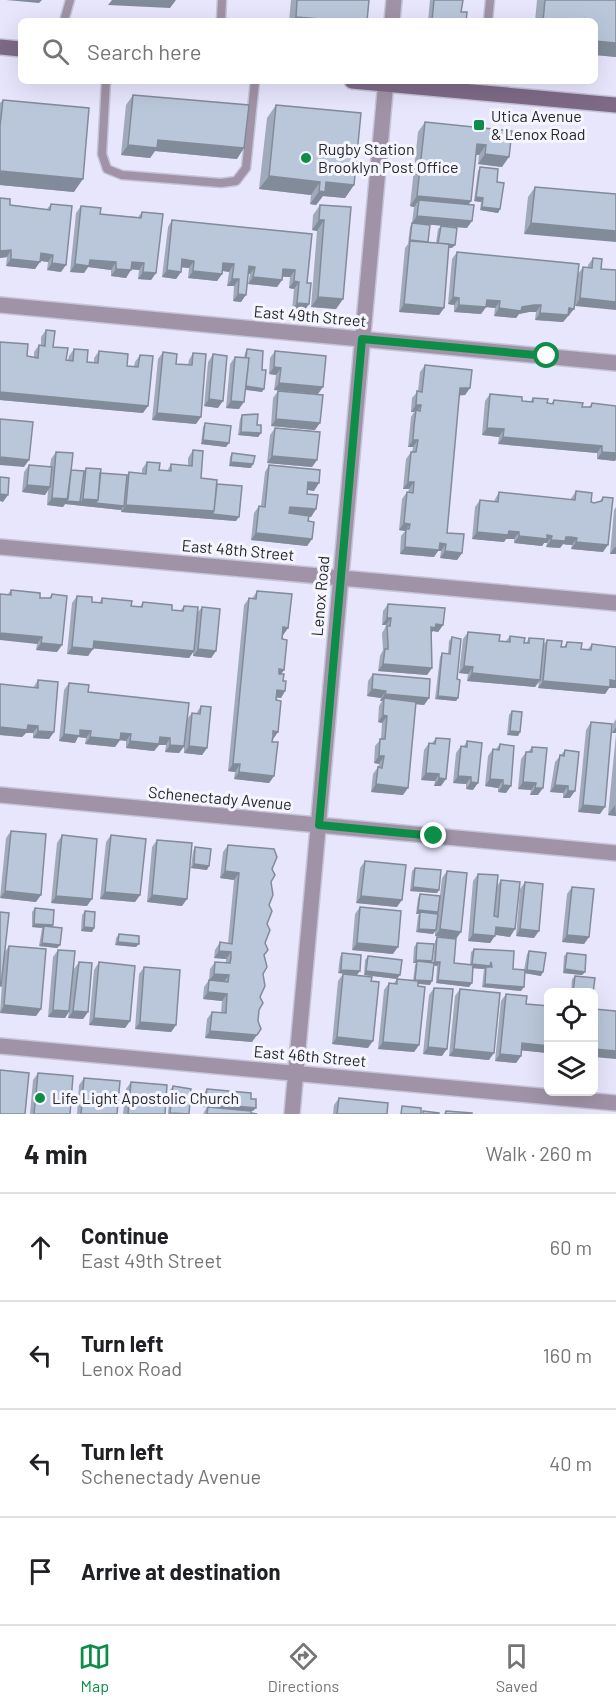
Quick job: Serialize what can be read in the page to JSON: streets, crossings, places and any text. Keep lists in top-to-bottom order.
{
  "streets": {
    "street": [
      "East 49th Street",
      "East 48th Street",
      "Lenox Road",
      "Schenectady Avenue",
      "East 46th Street"
    ]
  },
  "crossings": [
    ["East 49th Street", "Lenox Road"],
    ["East 48th Street", "Lenox Road"],
    ["Lenox Road", "Schenectady Avenue"],
    ["Lenox Road", "East 46th Street"]
  ],
  "places": {
    "transit": ["Utica Avenue & Lenox Road"],
    "other": ["Rugby Station Brooklyn Post Office", "Life Light Apostolic Church"]
  },
  "page": {
    "search": "Search here",
    "heading": ["4 min", "Walk · 260 m"],
    "list": [
      ["Continue", "East 49th Street", "60 m"],
      ["Turn left", "Lenox Road", "160 m"],
      ["Turn left", "Schenectady Avenue", "40 m"],
      "Arrive at destination"
    ],
    "nav": ["Map", "Directions", "Saved"]
  }
}
